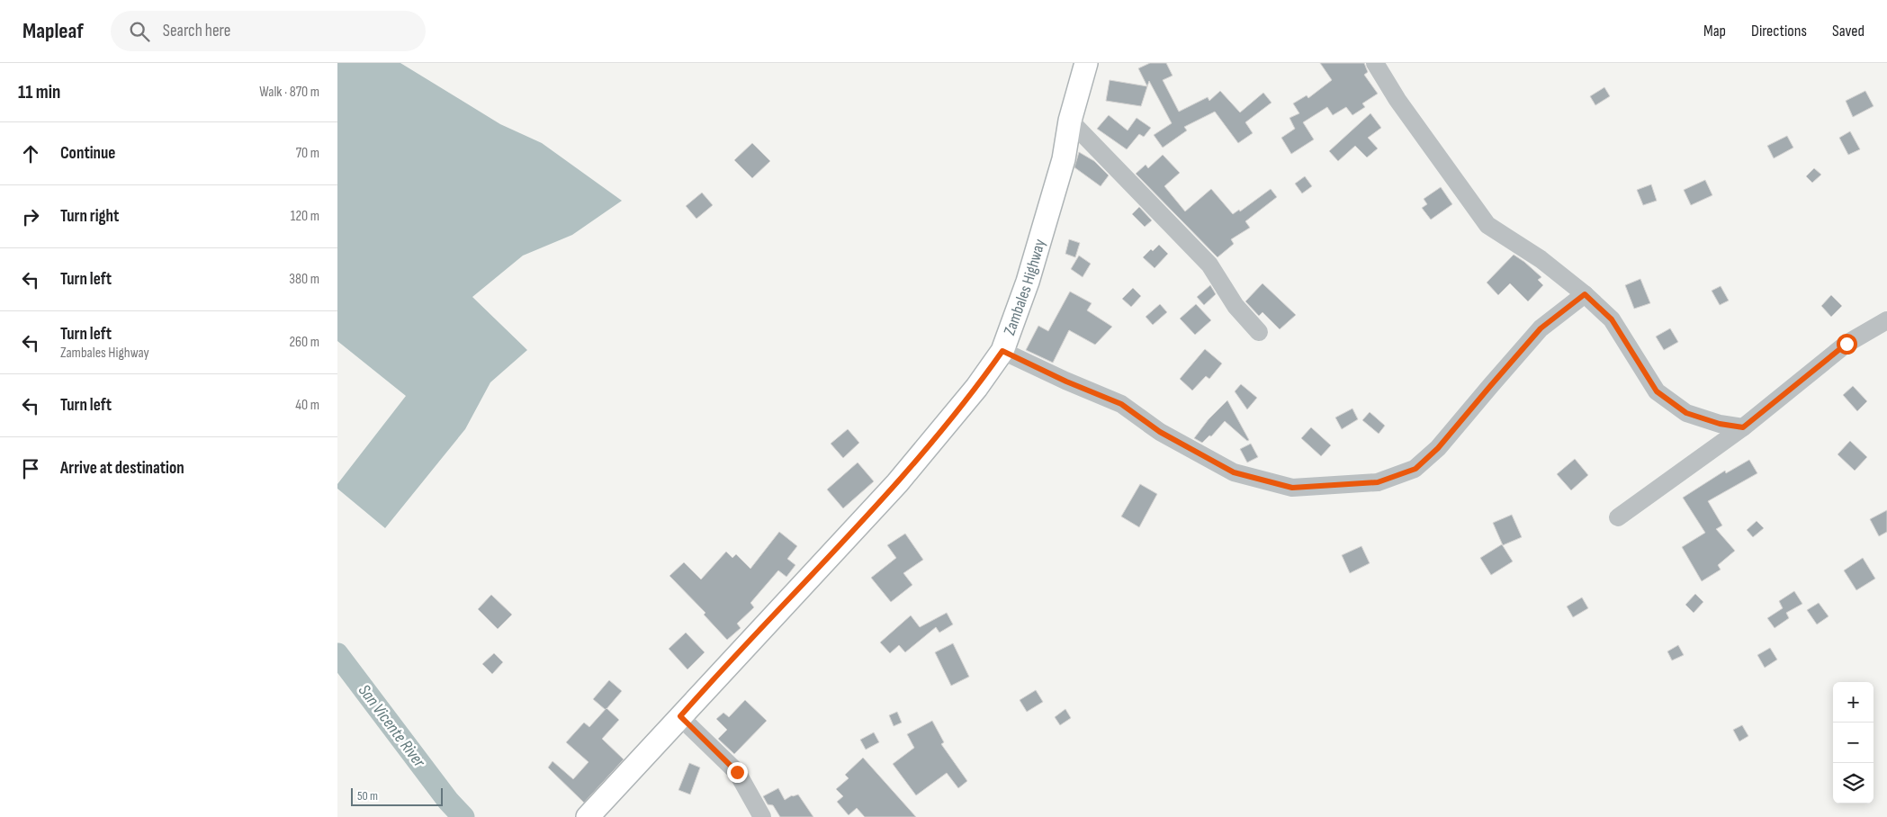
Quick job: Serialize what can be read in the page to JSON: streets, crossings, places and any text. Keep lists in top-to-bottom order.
{
  "streets": {
    "main road": ["Zambales Highway"]
  },
  "water": ["San Vicente River"],
  "scale_bar": "50 m",
  "page": {
    "header": "Mapleaf",
    "search": "Search here",
    "nav": ["Map", "Directions", "Saved"],
    "heading": ["11 min", "Walk · 870 m"],
    "list": [
      ["Continue", "70 m"],
      ["Turn right", "120 m"],
      ["Turn left", "380 m"],
      ["Turn left", "Zambales Highway", "260 m"],
      ["Turn left", "40 m"],
      "Arrive at destination"
    ],
    "map_buttons": ["+", "−"],
    "scale": "50 m"
  }
}
